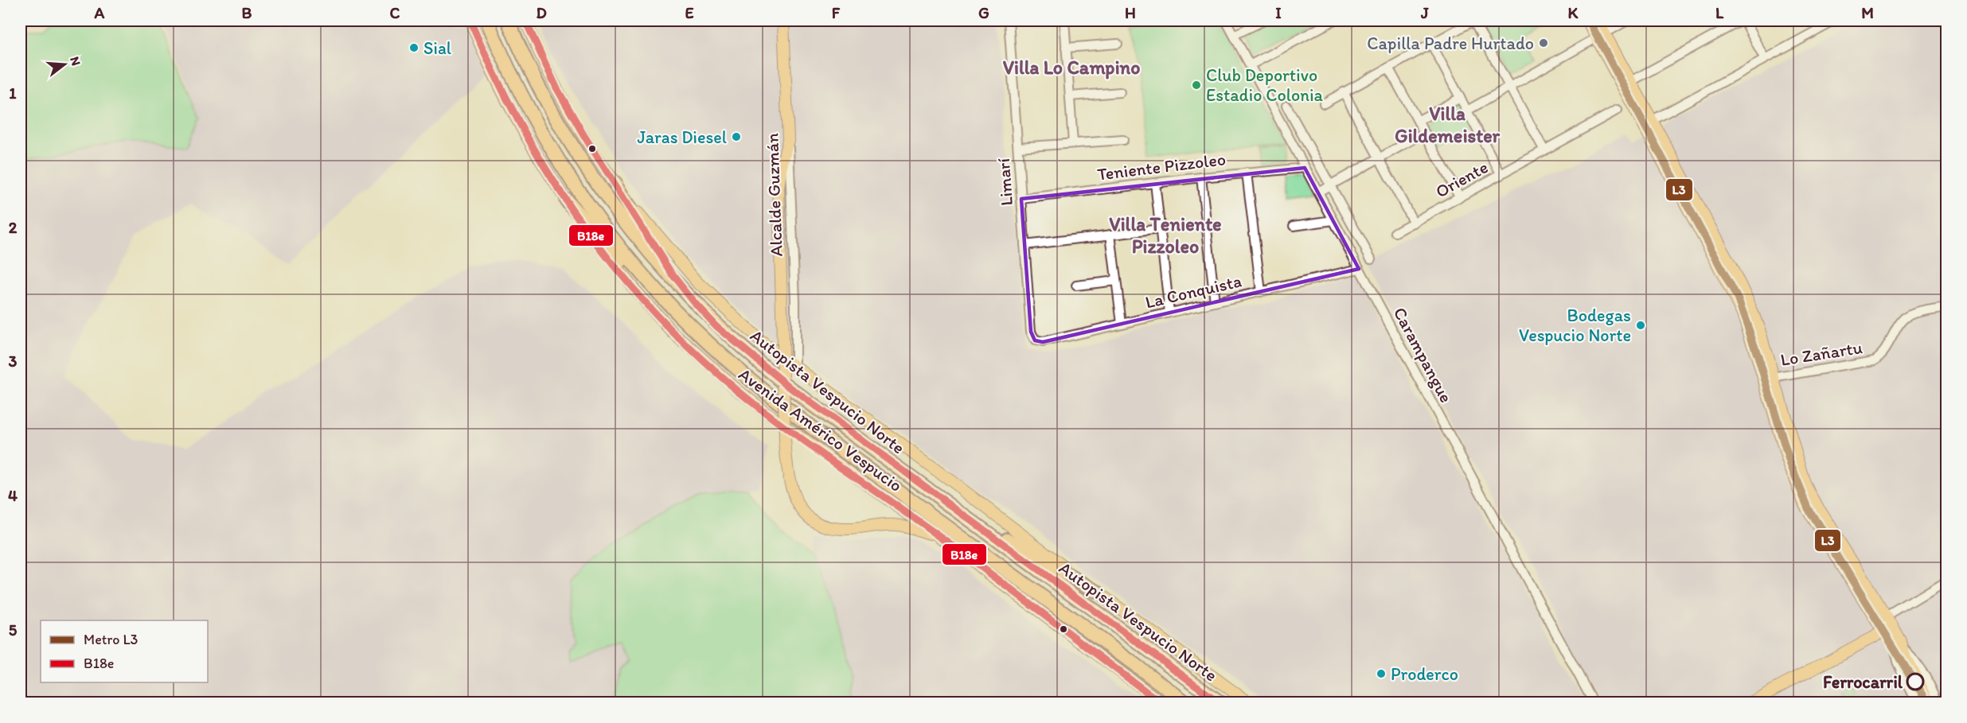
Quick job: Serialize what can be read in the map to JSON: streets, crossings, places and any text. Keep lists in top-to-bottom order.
{
  "streets": {
    "highway": ["Autopista Vespucio Norte"],
    "main road": ["Alcalde Guzmán", "Avenida Américo Vespucio"],
    "street": [
      "Teniente Pizzoleo",
      "Oriente",
      "Limarí",
      "La Conquista",
      "Lo Zañartu",
      "Carampangue"
    ]
  },
  "crossings": [
    ["Teniente Pizzoleo", "Limarí"],
    ["Teniente Pizzoleo", "Carampangue"],
    ["Limarí", "La Conquista"],
    ["Alcalde Guzmán", "Avenida Américo Vespucio"],
    ["La Conquista", "Carampangue"]
  ],
  "districts": ["Villa Lo Campino", "Villa Gildemeister", "Villa Teniente Pizzoleo"],
  "places": [
    "Capilla Padre Hurtado",
    "Sial",
    "Club Deportivo Estadio Colonia",
    "Jaras Diesel",
    "Bodegas Vespucio Norte",
    "Proderco",
    "Ferrocarril"
  ],
  "lines": ["metro line L3", "transit line B18e"],
  "legend": ["Metro L3", "B18e"],
  "north": "right",
  "grid": {
    "columns": [
      "A",
      "B",
      "C",
      "D",
      "E",
      "F",
      "G",
      "H",
      "I",
      "J",
      "K",
      "L",
      "M"
    ],
    "rows": [
      "1",
      "2",
      "3",
      "4",
      "5"
    ]
  }
}
